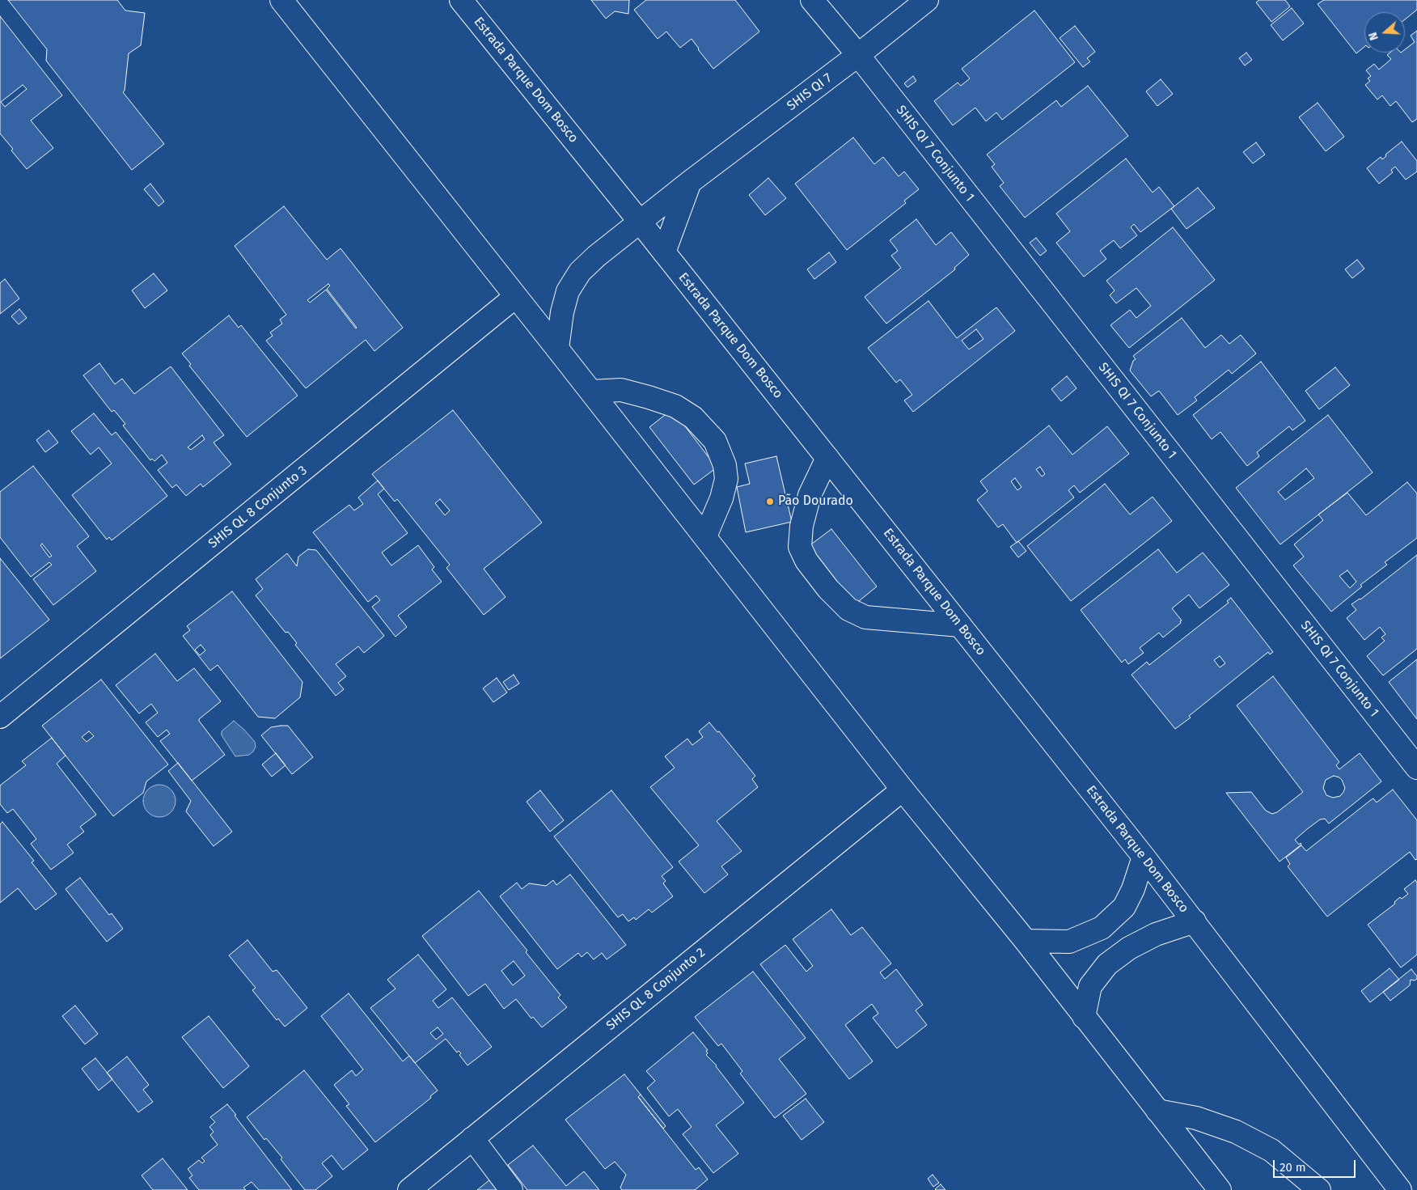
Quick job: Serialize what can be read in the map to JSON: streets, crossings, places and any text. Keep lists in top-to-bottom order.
{
  "streets": {
    "main road": [
      "Estrada Parque Dom Bosco",
      "SHIS QI 7",
      "SHIS QI 7 Conjunto 1",
      "SHIS QL 8 Conjunto 3",
      "SHIS QL 8 Conjunto 2"
    ]
  },
  "crossings": [
    ["Estrada Parque Dom Bosco", "SHIS QI 7"],
    ["SHIS QI 7", "SHIS QI 7 Conjunto 1"]
  ],
  "places": ["Pão Dourado"],
  "scale_bar": "20 m",
  "north": "left"
}
